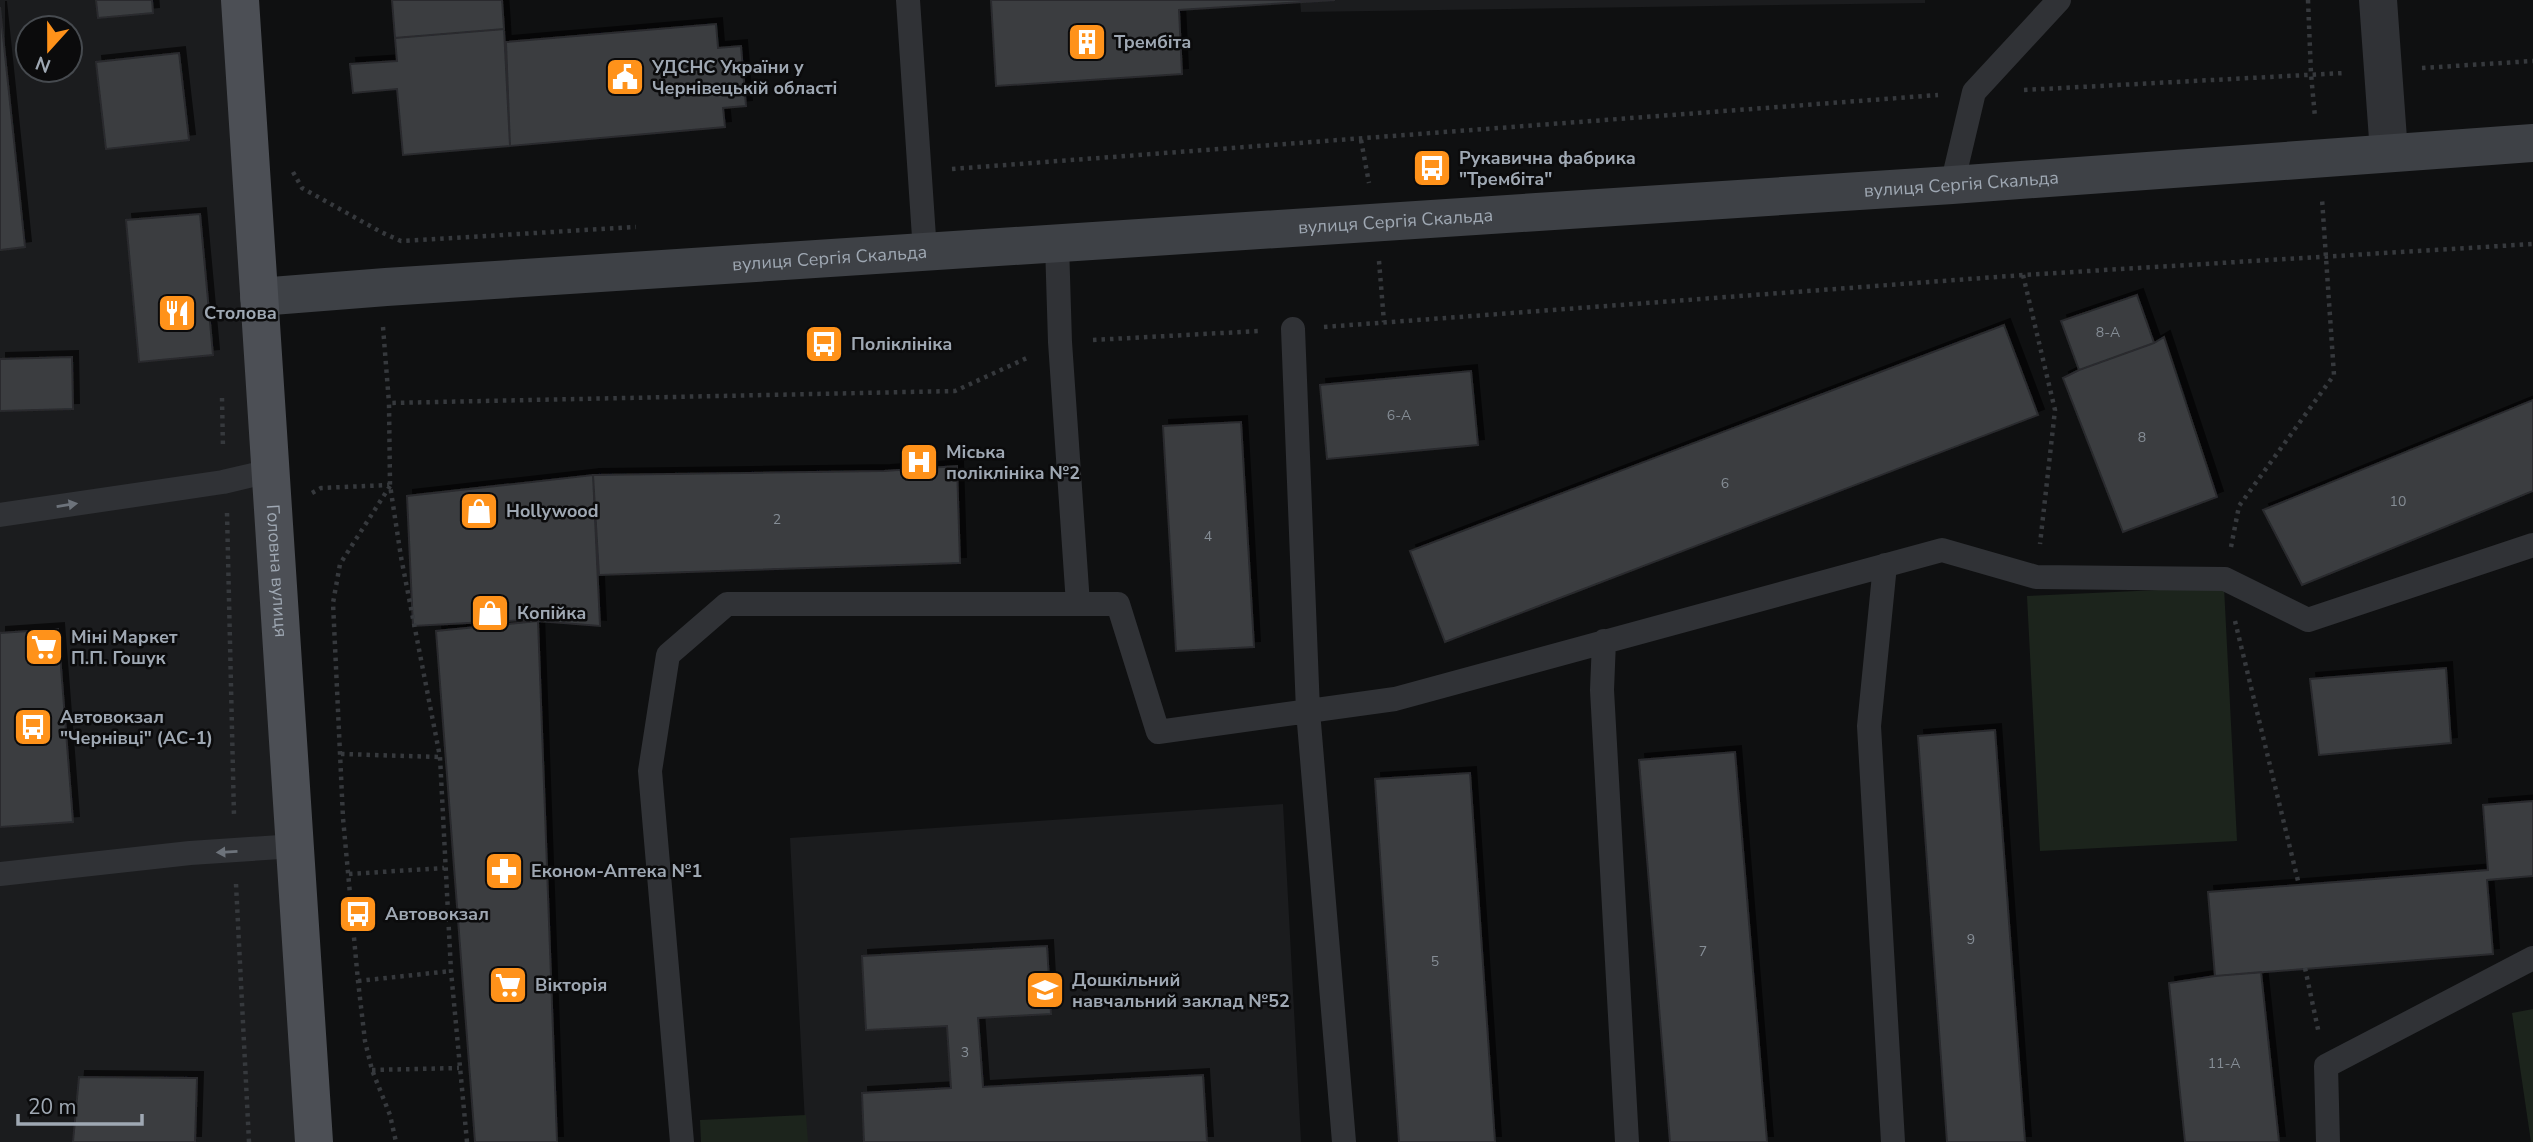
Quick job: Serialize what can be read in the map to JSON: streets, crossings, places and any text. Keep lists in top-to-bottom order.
{
  "streets": {
    "main road": ["вулиця Сергія Скальда", "Головна вулиця"]
  },
  "crossings": [
    ["вулиця Сергія Скальда", "Головна вулиця"]
  ],
  "places": {
    "building": ["Трембіта"],
    "public building": ["УДСНС України у Чернівецькій області"],
    "bus stop": [
      "Рукавична фабрика \"Трембіта\"",
      "Поліклініка",
      "Автовокзал \"Чернівці\" (АС-1)",
      "Автовокзал"
    ],
    "restaurant": ["Столова"],
    "hospital": ["Міська поліклініка №2"],
    "shop": ["Hollywood", "Копійка"],
    "supermarket": ["Міні Маркет П.П. Гошук", "Вікторія"],
    "pharmacy": ["Економ-Аптека №1"],
    "school or university": ["Дошкільний навчальний заклад №52"]
  },
  "house_numbers": [
    "8-А",
    "6-А",
    "8",
    "6",
    "10",
    "2",
    "4",
    "9",
    "7",
    "5",
    "3",
    "11-А"
  ],
  "scale_bar": "20 m",
  "north": "bottom"
}
